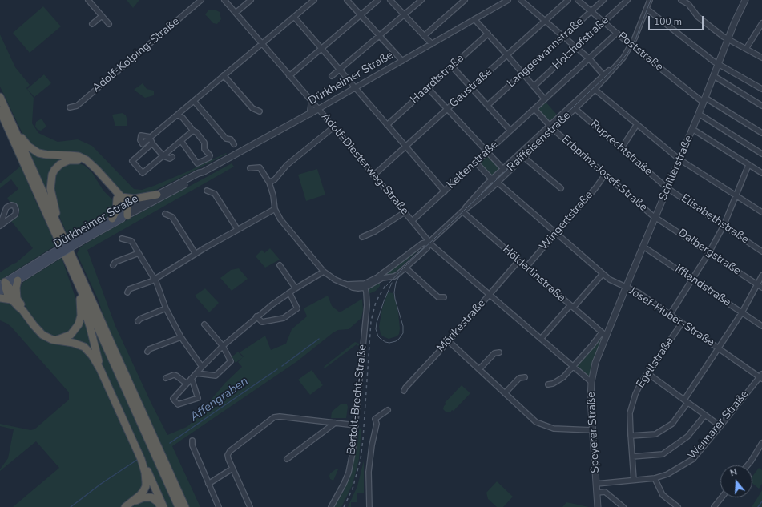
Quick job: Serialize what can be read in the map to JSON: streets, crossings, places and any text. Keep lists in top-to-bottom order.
{
  "streets": {
    "main road": ["Dürkheimer Straße"],
    "street": [
      "Holzhofstraße",
      "Poststraße",
      "Langgewannstraße",
      "Adolf-Kolping-Straße",
      "Haardtstraße",
      "Gaustraße",
      "Raiffeisenstraße",
      "Ruprechtstraße",
      "Adolf-Diesterweg-Straße",
      "Keltenstraße",
      "Schillerstraße",
      "Erbprinz-Josef-Straße",
      "Elisabethstraße",
      "Wingertstraße",
      "Dalbergstraße",
      "Hölderlinstraße",
      "Ifflandstraße",
      "Josef-Huber-Straße",
      "Mörikestraße",
      "Egellstraße",
      "Bertolt-Brecht-Straße",
      "Weimarer Straße",
      "Speyerer Straße"
    ]
  },
  "crossings": [
    ["Holzhofstraße", "Poststraße"],
    ["Poststraße", "Langgewannstraße"],
    ["Poststraße", "Raiffeisenstraße"],
    ["Poststraße", "Keltenstraße"],
    ["Poststraße", "Schillerstraße"],
    ["Dürkheimer Straße", "Adolf-Diesterweg-Straße"],
    ["Gaustraße", "Adolf-Diesterweg-Straße"],
    ["Raiffeisenstraße", "Ruprechtstraße"],
    ["Raiffeisenstraße", "Adolf-Diesterweg-Straße"],
    ["Raiffeisenstraße", "Erbprinz-Josef-Straße"],
    ["Raiffeisenstraße", "Hölderlinstraße"],
    ["Raiffeisenstraße", "Josef-Huber-Straße"],
    ["Raiffeisenstraße", "Bertolt-Brecht-Straße"],
    ["Ruprechtstraße", "Schillerstraße"],
    ["Ruprechtstraße", "Elisabethstraße"],
    ["Adolf-Diesterweg-Straße", "Keltenstraße"],
    ["Adolf-Diesterweg-Straße", "Mörikestraße"],
    ["Adolf-Diesterweg-Straße", "Speyerer Straße"],
    ["Keltenstraße", "Josef-Huber-Straße"],
    ["Schillerstraße", "Erbprinz-Josef-Straße"],
    ["Schillerstraße", "Elisabethstraße"],
    ["Schillerstraße", "Dalbergstraße"],
    ["Schillerstraße", "Hölderlinstraße"],
    ["Schillerstraße", "Ifflandstraße"],
    ["Schillerstraße", "Josef-Huber-Straße"],
    ["Schillerstraße", "Speyerer Straße"],
    ["Erbprinz-Josef-Straße", "Wingertstraße"],
    ["Erbprinz-Josef-Straße", "Dalbergstraße"],
    ["Wingertstraße", "Hölderlinstraße"],
    ["Wingertstraße", "Josef-Huber-Straße"],
    ["Hölderlinstraße", "Mörikestraße"],
    ["Hölderlinstraße", "Speyerer Straße"],
    ["Josef-Huber-Straße", "Egellstraße"],
    ["Josef-Huber-Straße", "Weimarer Straße"],
    ["Egellstraße", "Weimarer Straße"],
    ["Weimarer Straße", "Speyerer Straße"]
  ],
  "water": ["Affengraben"],
  "scale_bar": "100 m",
  "north": "top"
}
